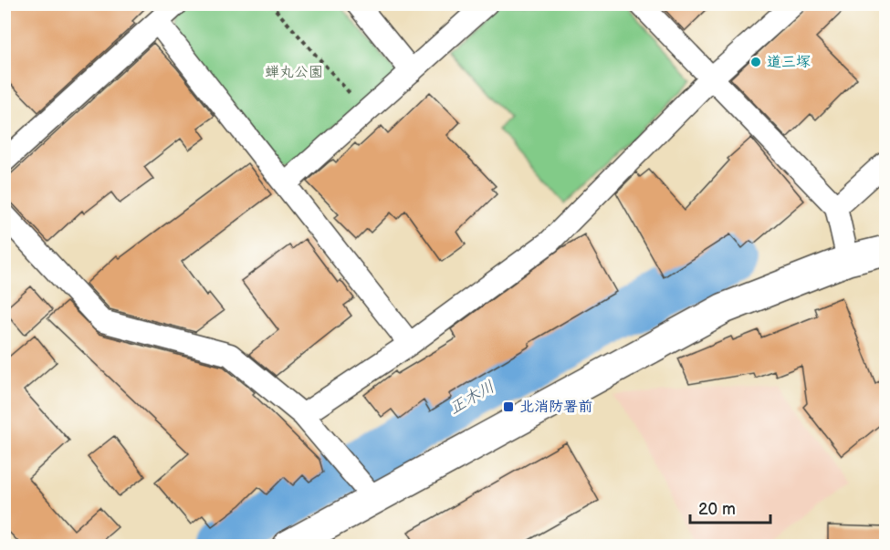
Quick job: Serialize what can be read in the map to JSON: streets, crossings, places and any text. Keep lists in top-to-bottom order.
{
  "water": ["正木川"],
  "parks": ["蝉丸公園"],
  "places": {
    "other": ["道三塚"],
    "transit": ["北消防署前"]
  },
  "scale_bar": "20 m"
}
